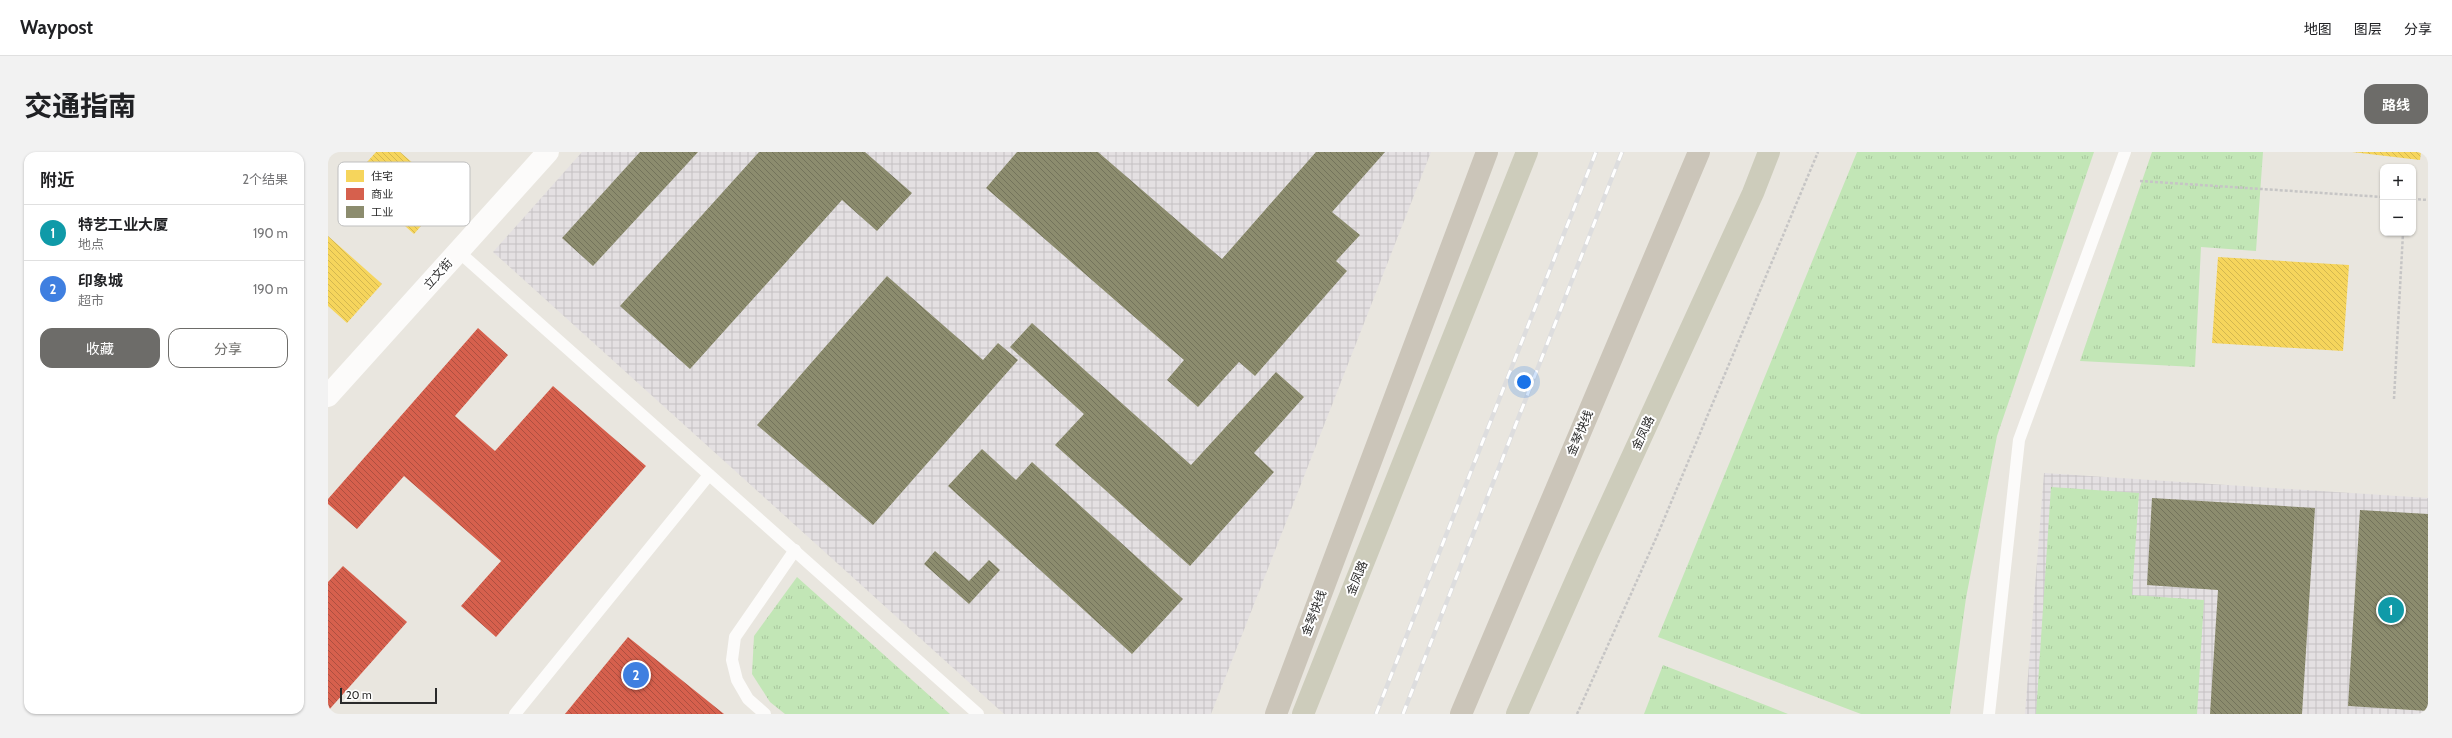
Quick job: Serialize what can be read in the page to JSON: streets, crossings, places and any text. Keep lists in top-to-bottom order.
{
  "streets": {
    "highway": ["金琴快线"],
    "main road": ["金凤路"],
    "street": ["立文街"]
  },
  "legend": ["住宅", "商业", "工业"],
  "scale_bar": "20 m",
  "page": {
    "header": "Waypost",
    "nav": ["地图", "图层", "分享"],
    "title": "交通指南",
    "buttons": [
      "路线",
      ["收藏", "分享"]
    ],
    "heading": ["附近", "2个结果"],
    "map_buttons": ["+", "−"],
    "list": [
      {
        "mark": "1",
        "name": "特艺工业大厦",
        "note": "地点",
        "value": "190 m"
      },
      {
        "mark": "2",
        "name": "印象城",
        "note": "超市",
        "value": "190 m"
      }
    ],
    "pins": ["1", "2"],
    "scale": "20 m"
  }
}
